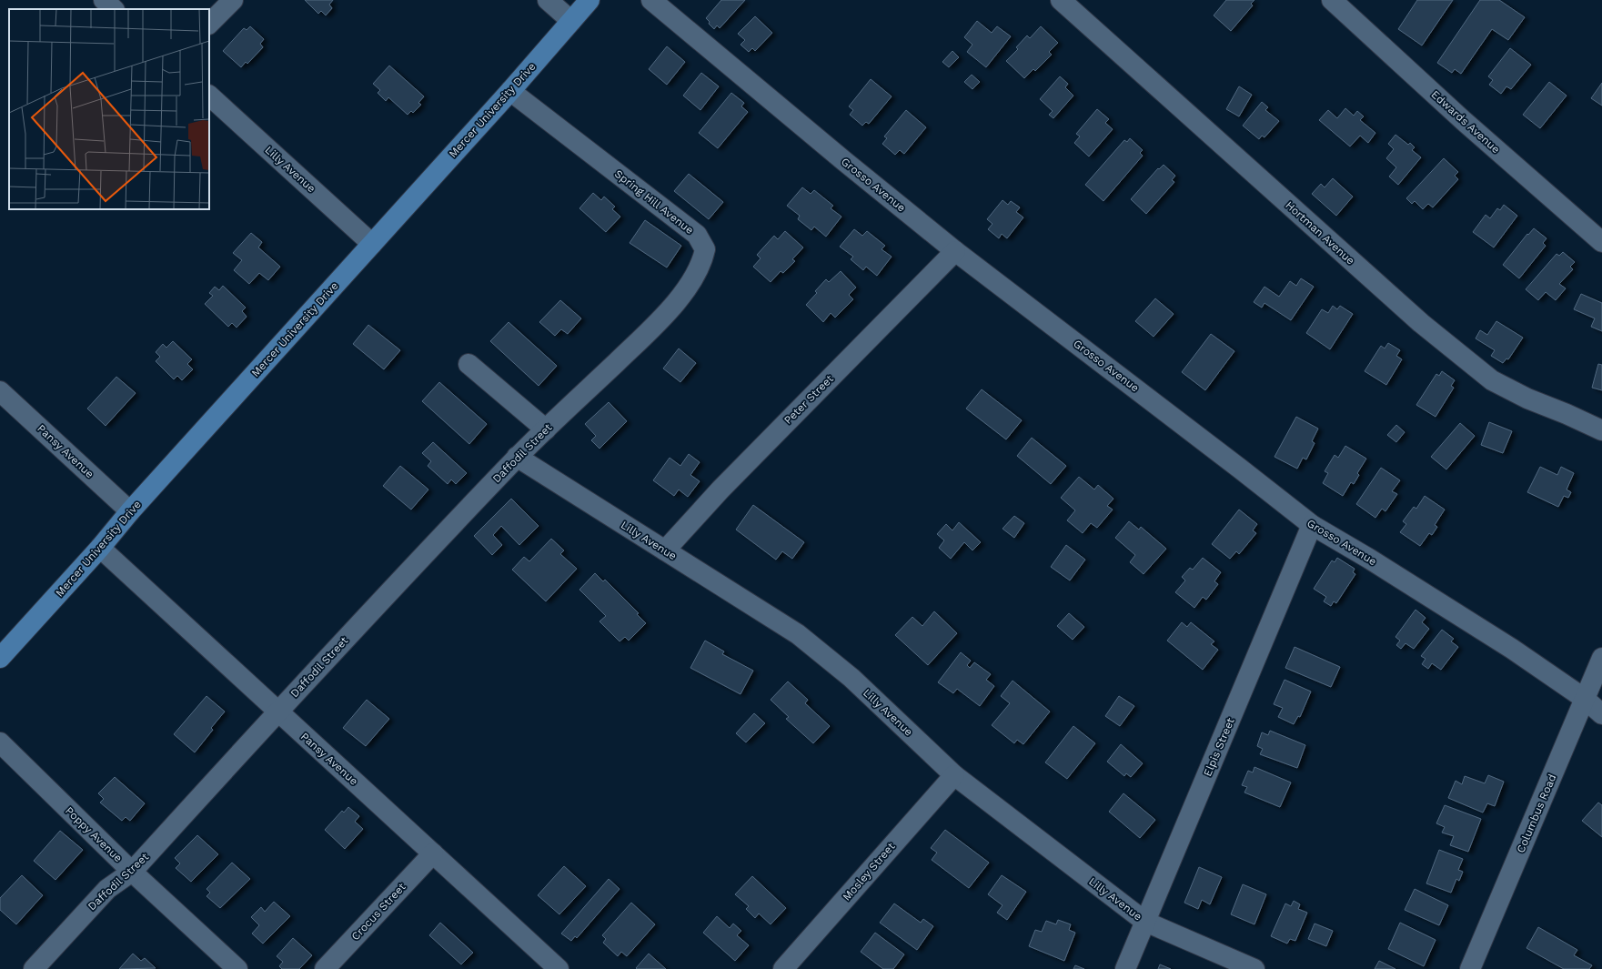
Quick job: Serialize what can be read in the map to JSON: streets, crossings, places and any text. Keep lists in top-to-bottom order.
{
  "streets": {
    "main road": ["Mercer University Drive"],
    "street": [
      "Edwards Avenue",
      "Lilly Avenue",
      "Grosso Avenue",
      "Spring Hill Avenue",
      "Hortman Avenue",
      "Peter Street",
      "Pansy Avenue",
      "Daffodil Street",
      "Elpis Street",
      "Columbus Road",
      "Poppy Avenue",
      "Mosley Street",
      "Crocus Street"
    ]
  },
  "crossings": [
    ["Mercer University Drive", "Lilly Avenue"],
    ["Mercer University Drive", "Spring Hill Avenue"],
    ["Mercer University Drive", "Pansy Avenue"],
    ["Lilly Avenue", "Peter Street"],
    ["Lilly Avenue", "Daffodil Street"],
    ["Lilly Avenue", "Elpis Street"],
    ["Lilly Avenue", "Mosley Street"],
    ["Grosso Avenue", "Peter Street"],
    ["Grosso Avenue", "Elpis Street"],
    ["Grosso Avenue", "Columbus Road"],
    ["Spring Hill Avenue", "Daffodil Street"],
    ["Pansy Avenue", "Daffodil Street"],
    ["Pansy Avenue", "Crocus Street"],
    ["Daffodil Street", "Poppy Avenue"]
  ]
}
